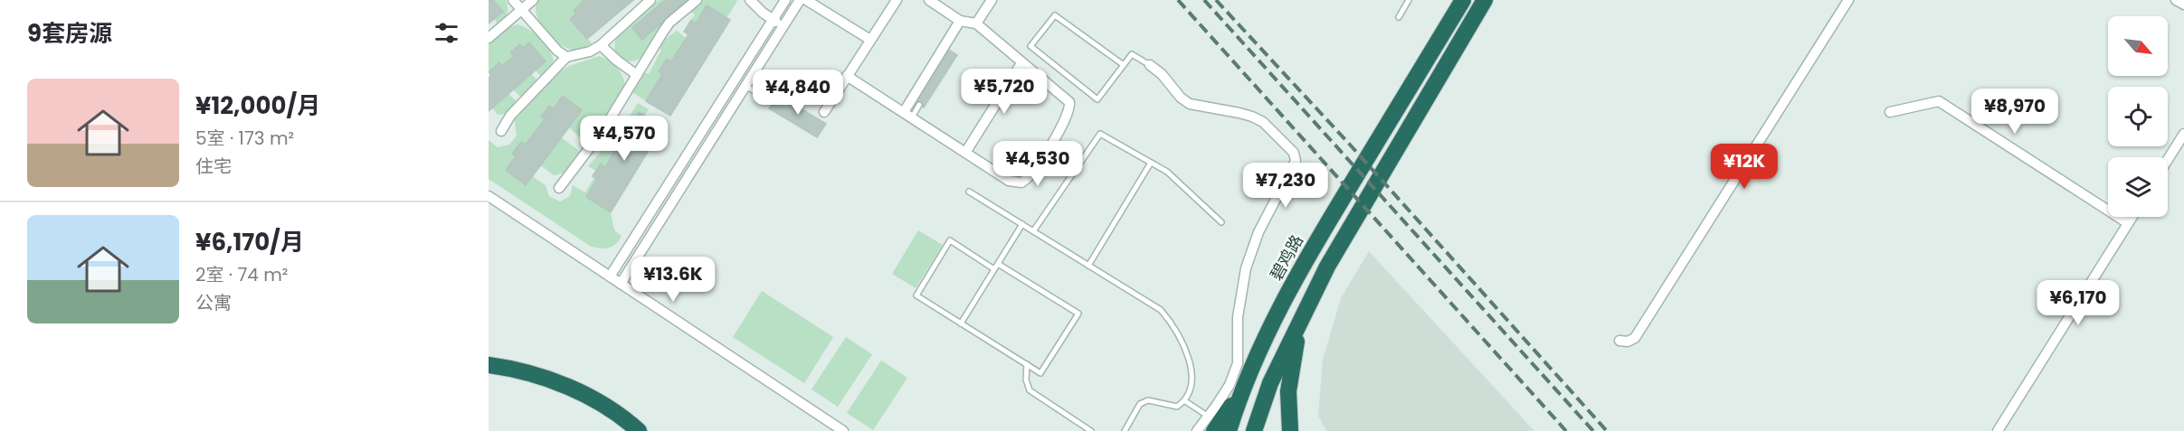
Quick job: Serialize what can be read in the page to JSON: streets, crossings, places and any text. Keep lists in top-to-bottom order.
{
  "streets": {
    "highway": ["碧鸡路"]
  },
  "north": "bottom right",
  "page": {
    "heading": "9套房源",
    "list": [
      {
        "name": "¥12,000/月",
        "note": "5室 · 173 m² · 住宅"
      },
      {
        "name": "¥6,170/月",
        "note": "2室 · 74 m² · 公寓"
      }
    ],
    "price": [
      "¥5,720",
      "¥4,840",
      "¥8,970",
      "¥4,570",
      "¥4,530",
      "¥12K",
      "¥7,230",
      "¥13.6K",
      "¥6,170"
    ]
  }
}
